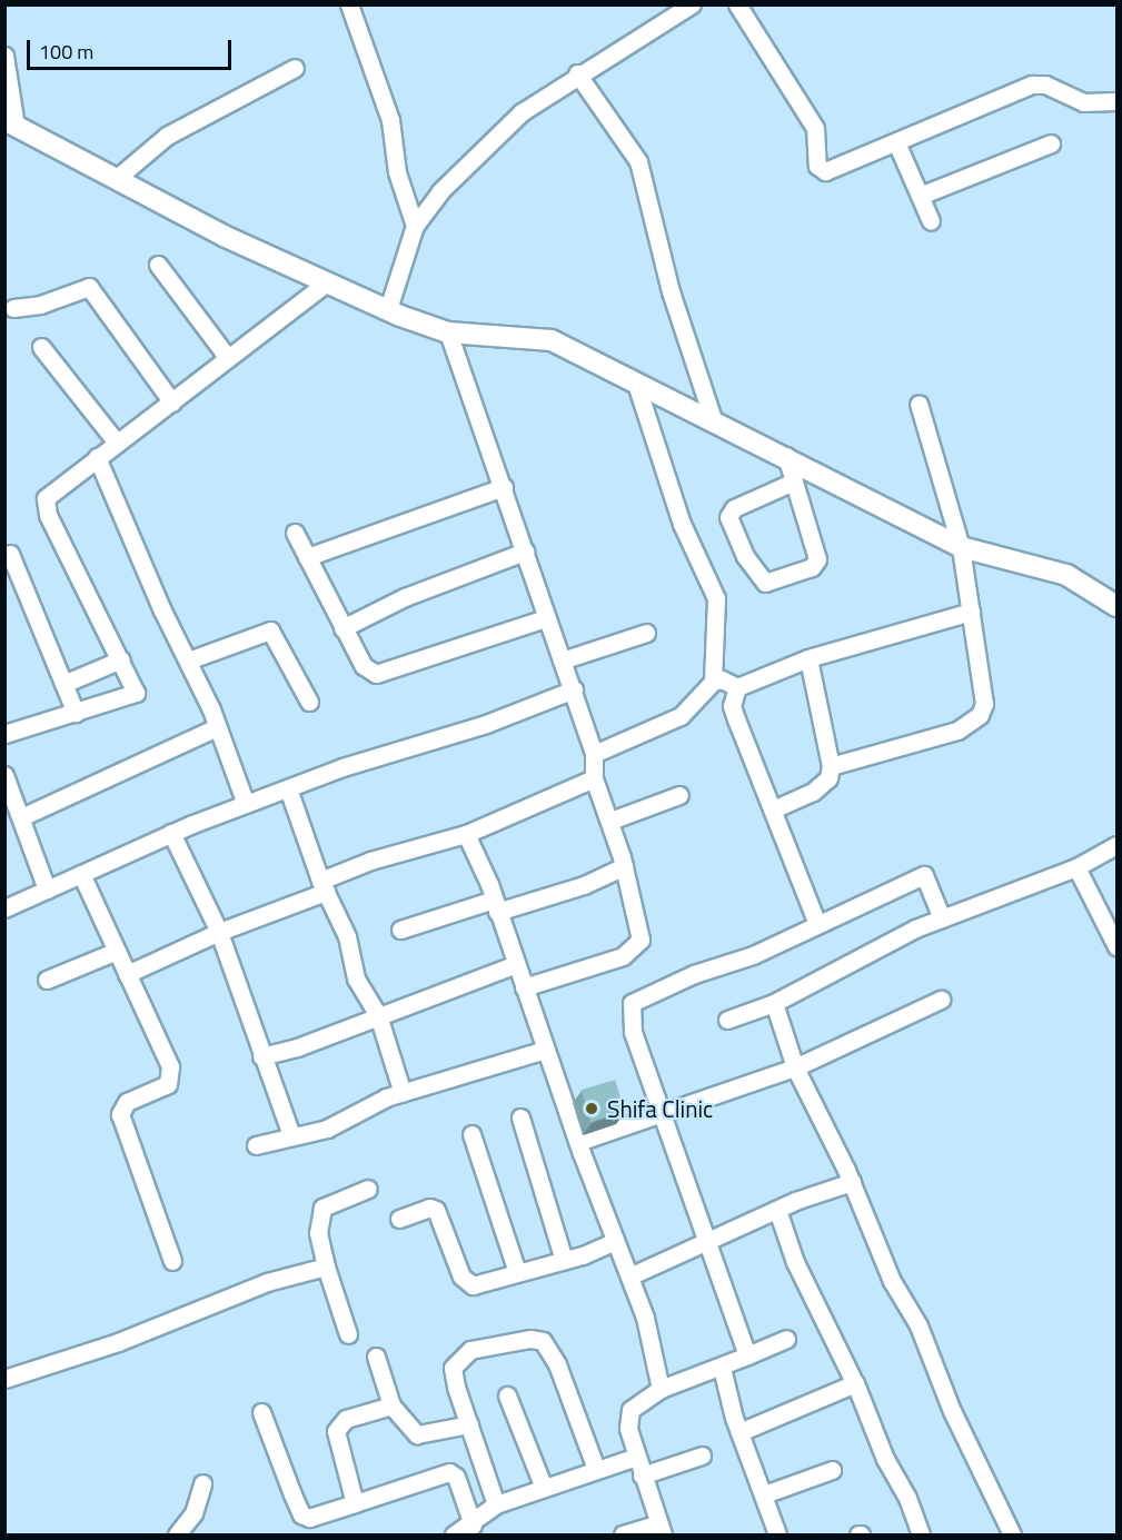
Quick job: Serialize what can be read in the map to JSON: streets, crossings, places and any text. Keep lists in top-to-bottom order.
{
  "places": ["Shifa Clinic"],
  "scale_bar": "100 m"
}
